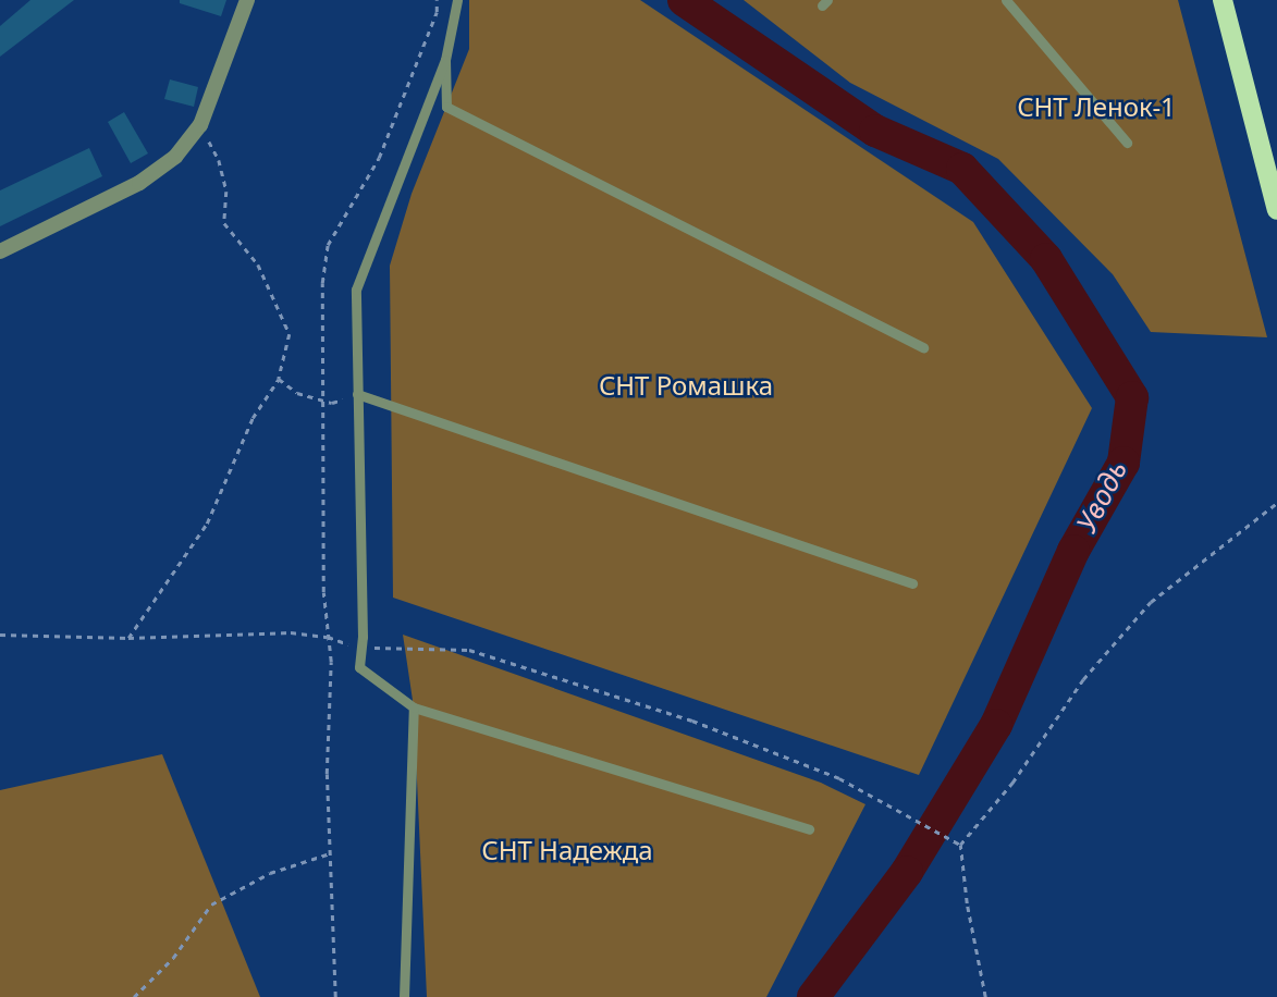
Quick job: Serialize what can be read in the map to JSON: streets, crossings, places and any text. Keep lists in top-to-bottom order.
{
  "water": ["Уводь"],
  "parks": ["СНТ Ленок-1", "СНТ Ромашка", "СНТ Надежда"]
}
